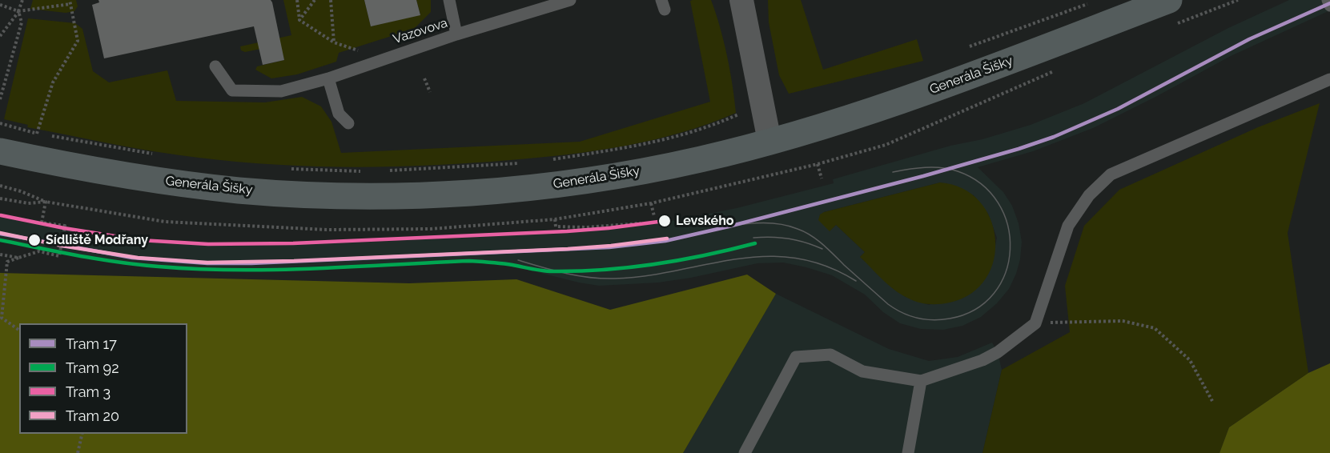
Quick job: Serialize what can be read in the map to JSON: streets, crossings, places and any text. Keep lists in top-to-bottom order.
{
  "streets": {
    "main road": ["Generála Šišky"],
    "lane": ["Vazovova"]
  },
  "places": ["Levského", "Sídliště Modřany"],
  "lines": [
    "tram line 17",
    "tram line 3",
    "tram line 20",
    "tram line 92"
  ],
  "legend": [
    "Tram 17",
    "Tram 92",
    "Tram 3",
    "Tram 20"
  ]
}
